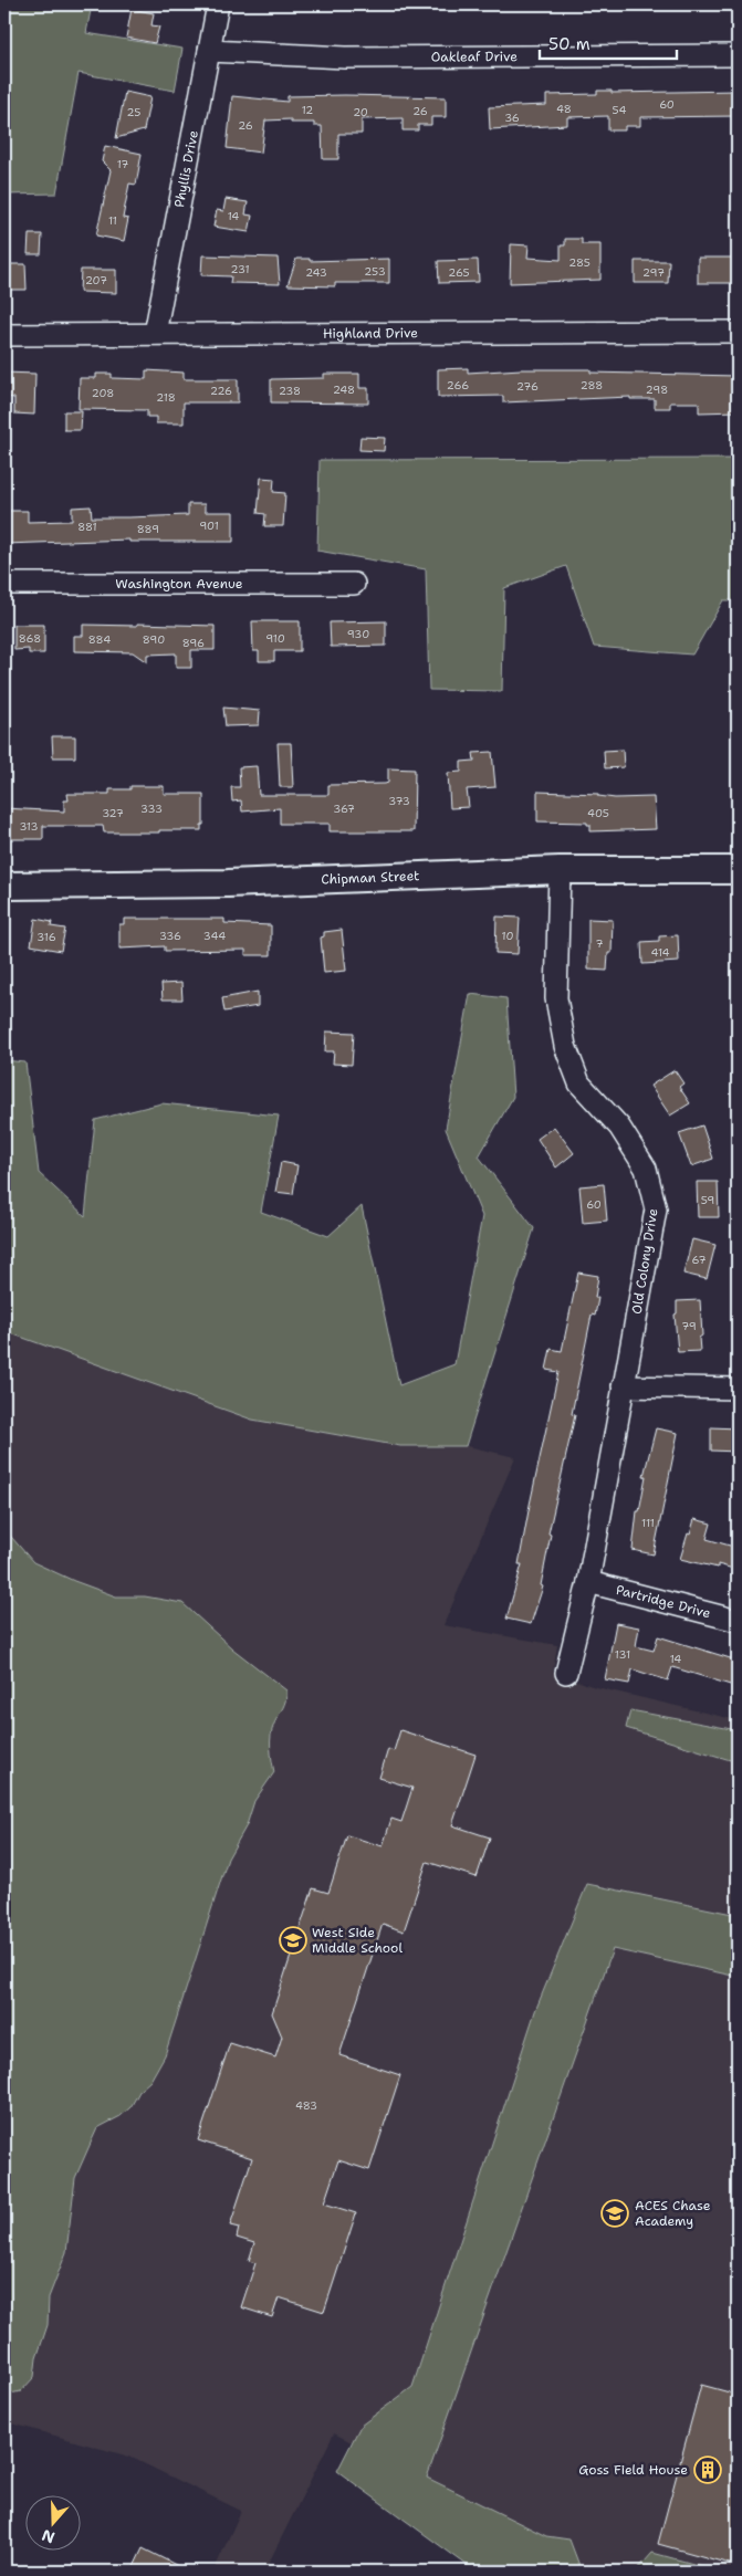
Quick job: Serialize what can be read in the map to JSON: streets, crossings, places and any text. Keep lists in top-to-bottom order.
{
  "streets": {
    "street": [
      "Oakleaf Drive",
      "Phyllis Drive",
      "Highland Drive",
      "Washington Avenue",
      "Chipman Street",
      "Old Colony Drive",
      "Partridge Drive"
    ]
  },
  "crossings": [
    ["Oakleaf Drive", "Phyllis Drive"],
    ["Phyllis Drive", "Highland Drive"],
    ["Chipman Street", "Old Colony Drive"],
    ["Old Colony Drive", "Partridge Drive"]
  ],
  "places": {
    "school or university": ["West Side Middle School", "ACES Chase Academy"],
    "building": ["Goss Field House"]
  },
  "house_numbers": [
    "60",
    "48",
    "12",
    "54",
    "26",
    "25",
    "20",
    "36",
    "26",
    "17",
    "14",
    "11",
    "285",
    "231",
    "253",
    "243",
    "265",
    "297",
    "207",
    "266",
    "288",
    "276",
    "248",
    "298",
    "226",
    "238",
    "208",
    "218",
    "901",
    "881",
    "889",
    "930",
    "868",
    "910",
    "884",
    "890",
    "896",
    "373",
    "333",
    "367",
    "327",
    "405",
    "313",
    "336",
    "344",
    "10",
    "316",
    "7",
    "414",
    "59",
    "60",
    "67",
    "79",
    "111",
    "131",
    "14",
    "483"
  ],
  "scale_bar": "50 m",
  "north": "bottom"
}
